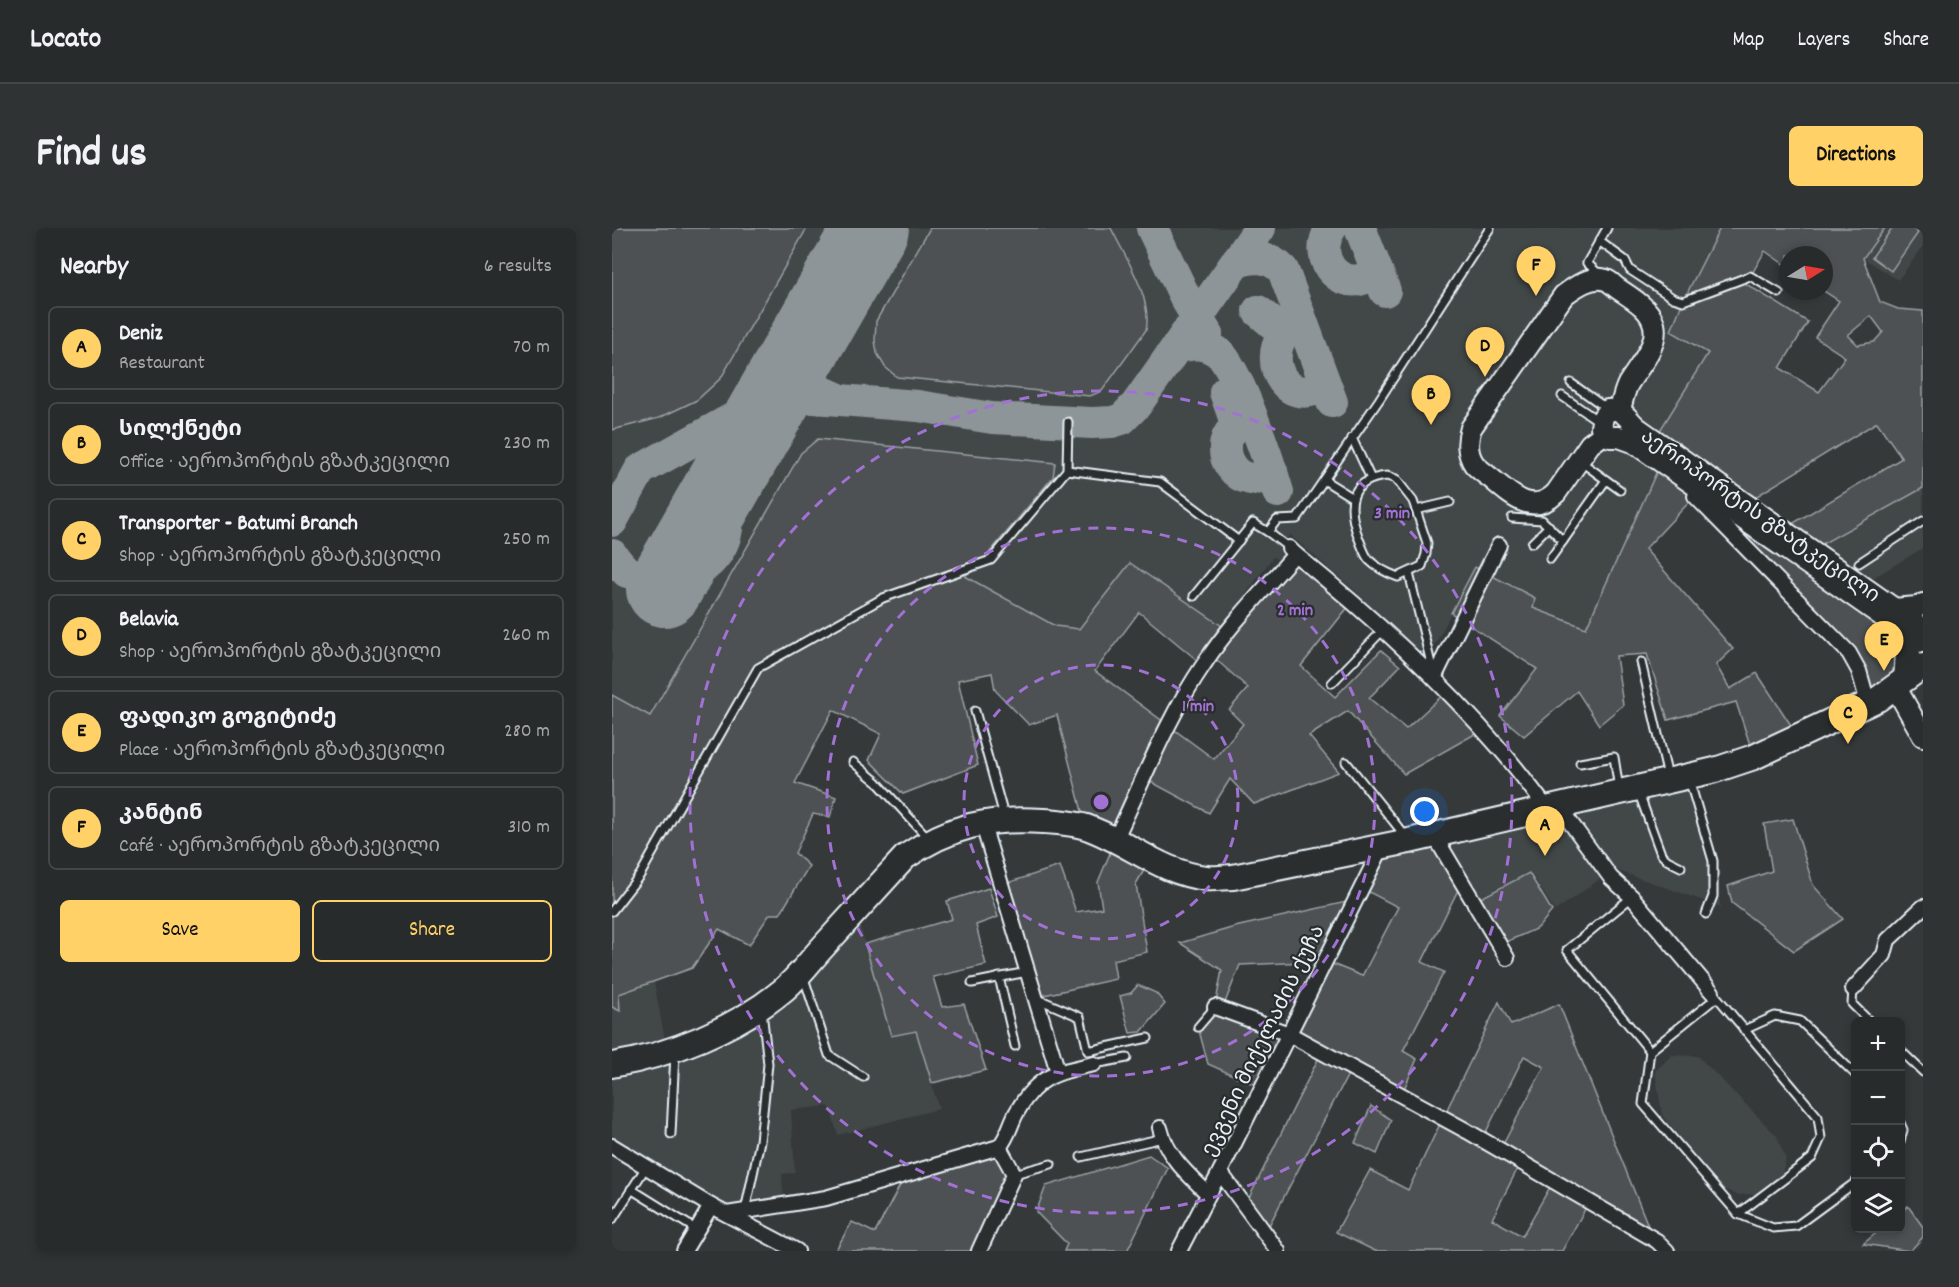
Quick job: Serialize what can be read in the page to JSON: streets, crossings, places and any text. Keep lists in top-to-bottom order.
{
  "streets": {
    "street": ["აეროპორტის გზატკეცილი", "ევგენი მიქელაძის ქუჩა"]
  },
  "north": "right",
  "page": {
    "header": "Locato",
    "nav": ["Map", "Layers", "Share"],
    "title": "Find us",
    "buttons": [
      "Directions",
      ["Save", "Share"]
    ],
    "heading": ["Nearby", "6 results"],
    "pins": [
      "F",
      "D",
      "B",
      "E",
      "C",
      "A"
    ],
    "list": [
      {
        "mark": "A",
        "name": "Deniz",
        "note": "Restaurant",
        "value": "70 m"
      },
      {
        "mark": "B",
        "name": "სილქნეტი",
        "note": "Office · აეროპორტის გზატკეცილი",
        "value": "230 m"
      },
      {
        "mark": "C",
        "name": "Transporter - Batumi Branch",
        "note": "Shop · აეროპორტის გზატკეცილი",
        "value": "250 m"
      },
      {
        "mark": "D",
        "name": "Belavia",
        "note": "Shop · აეროპორტის გზატკეცილი",
        "value": "260 m"
      },
      {
        "mark": "E",
        "name": "ფადიკო გოგიტიძე",
        "note": "Place · აეროპორტის გზატკეცილი",
        "value": "280 m"
      },
      {
        "mark": "F",
        "name": "კანტინ",
        "note": "Café · აეროპორტის გზატკეცილი",
        "value": "310 m"
      }
    ],
    "map_buttons": ["+", "−"]
  },
  "rings": ["3 min", "2 min", "1 min"]
}
